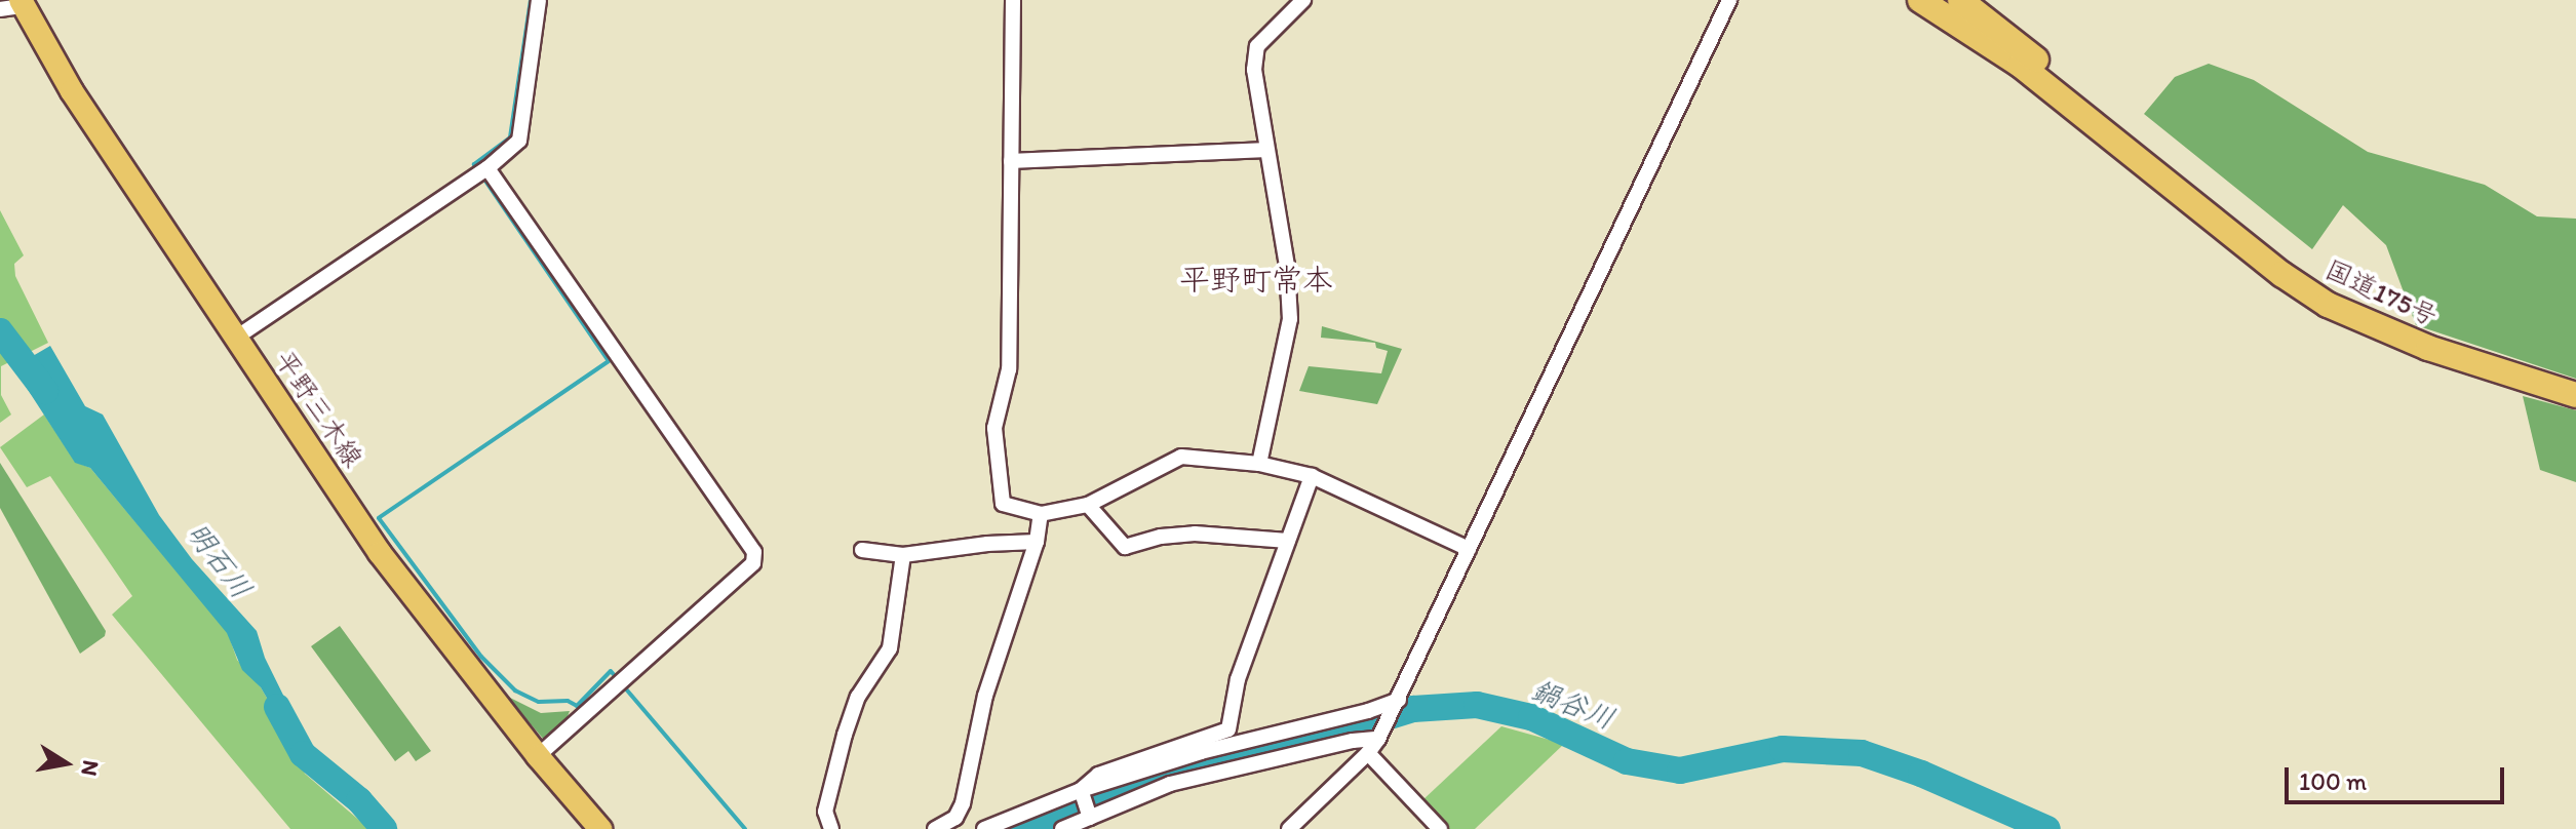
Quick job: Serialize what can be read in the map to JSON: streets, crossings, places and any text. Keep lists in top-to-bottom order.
{
  "streets": {
    "highway": ["国道175号"],
    "main road": ["平野三木線"]
  },
  "districts": ["平野町常本"],
  "water": ["明石川", "鍋谷川"],
  "scale_bar": "100 m",
  "north": "right"
}
